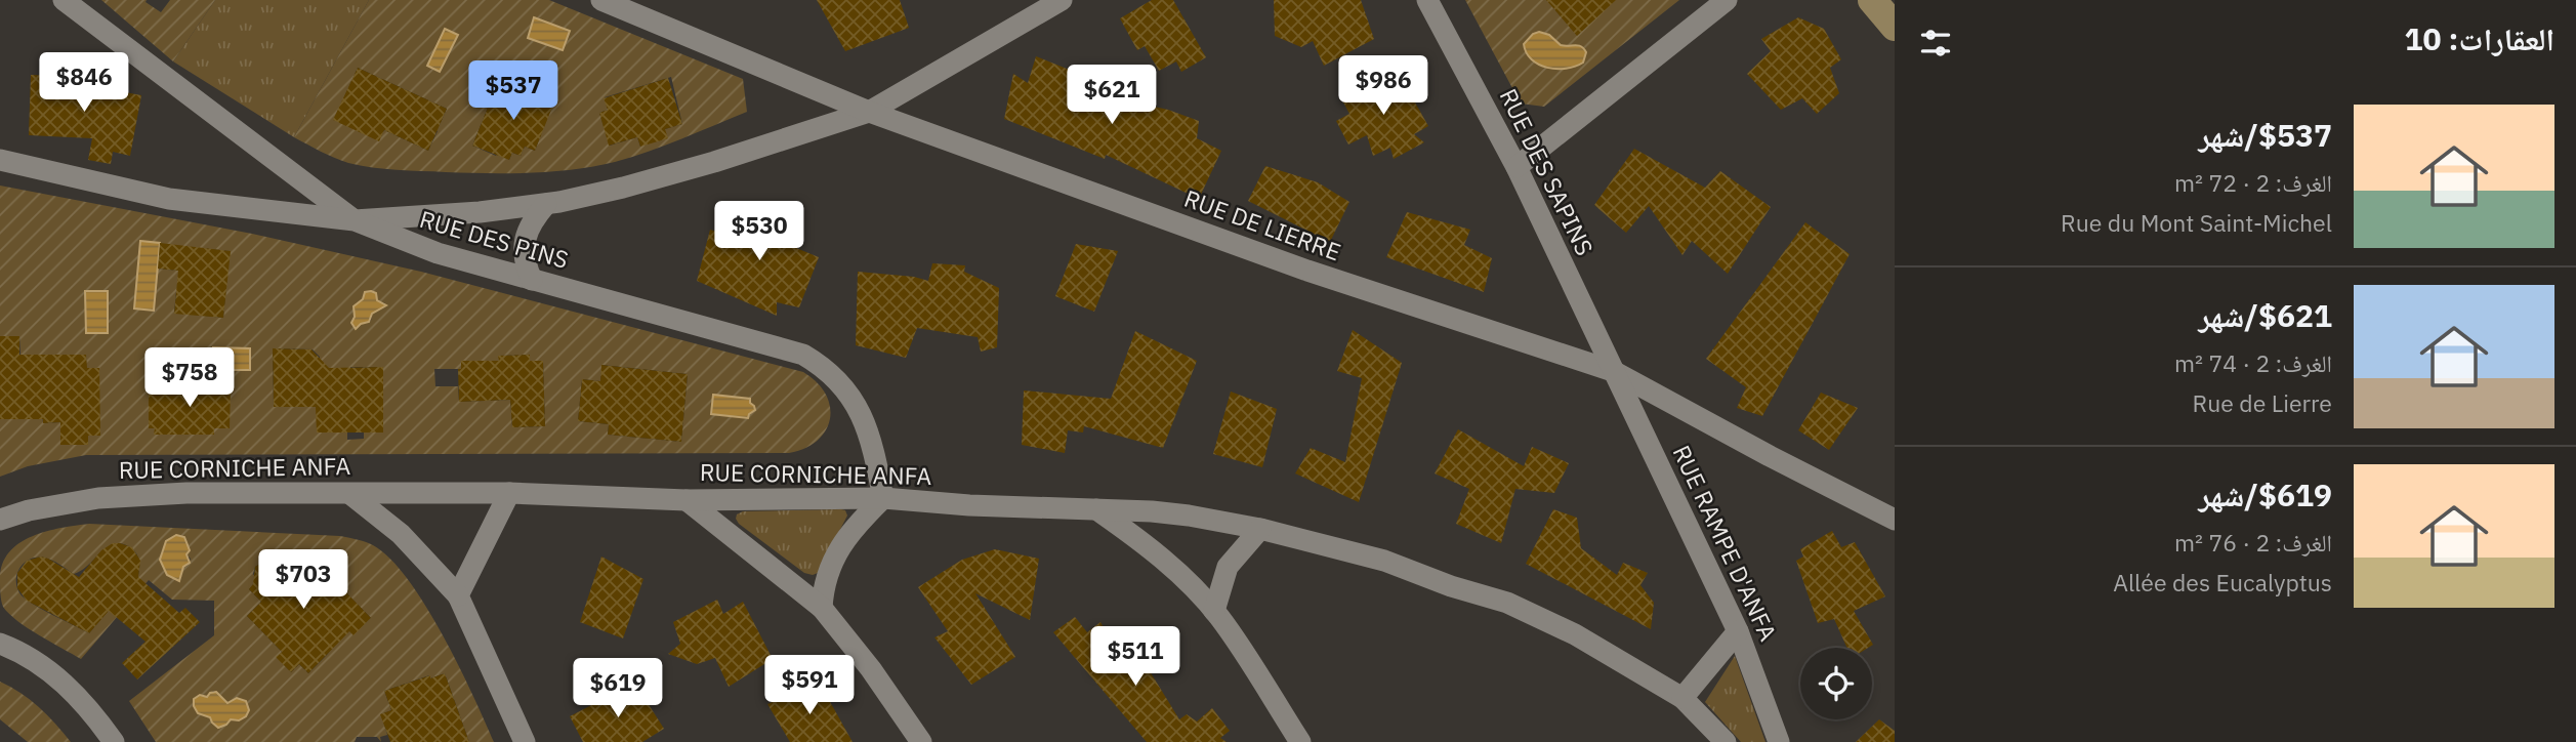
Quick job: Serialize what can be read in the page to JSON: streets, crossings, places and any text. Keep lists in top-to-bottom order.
{
  "streets": {
    "street": [
      "RUE DES SAPINS",
      "RUE DE LIERRE",
      "RUE DES PINS",
      "RUE CORNICHE ANFA",
      "RUE RAMPE D'ANFA"
    ]
  },
  "crossings": [
    ["RUE DES SAPINS", "RUE DE LIERRE"],
    ["RUE DES SAPINS", "RUE RAMPE D'ANFA"],
    ["RUE DE LIERRE", "RUE RAMPE D'ANFA"],
    ["RUE DES PINS", "RUE CORNICHE ANFA"]
  ],
  "page": {
    "heading": "العقارات: 10",
    "price": [
      "$846",
      "$986",
      "$537",
      "$621",
      "$530",
      "$758",
      "$703",
      "$511",
      "$591",
      "$619"
    ],
    "list": [
      {
        "name": "$537/شهر",
        "note": "الغرف: 2 · 72 m² · Rue du Mont Saint-Michel"
      },
      {
        "name": "$621/شهر",
        "note": "الغرف: 2 · 74 m² · Rue de Lierre"
      },
      {
        "name": "$619/شهر",
        "note": "الغرف: 2 · 76 m² · Allée des Eucalyptus"
      }
    ]
  }
}
